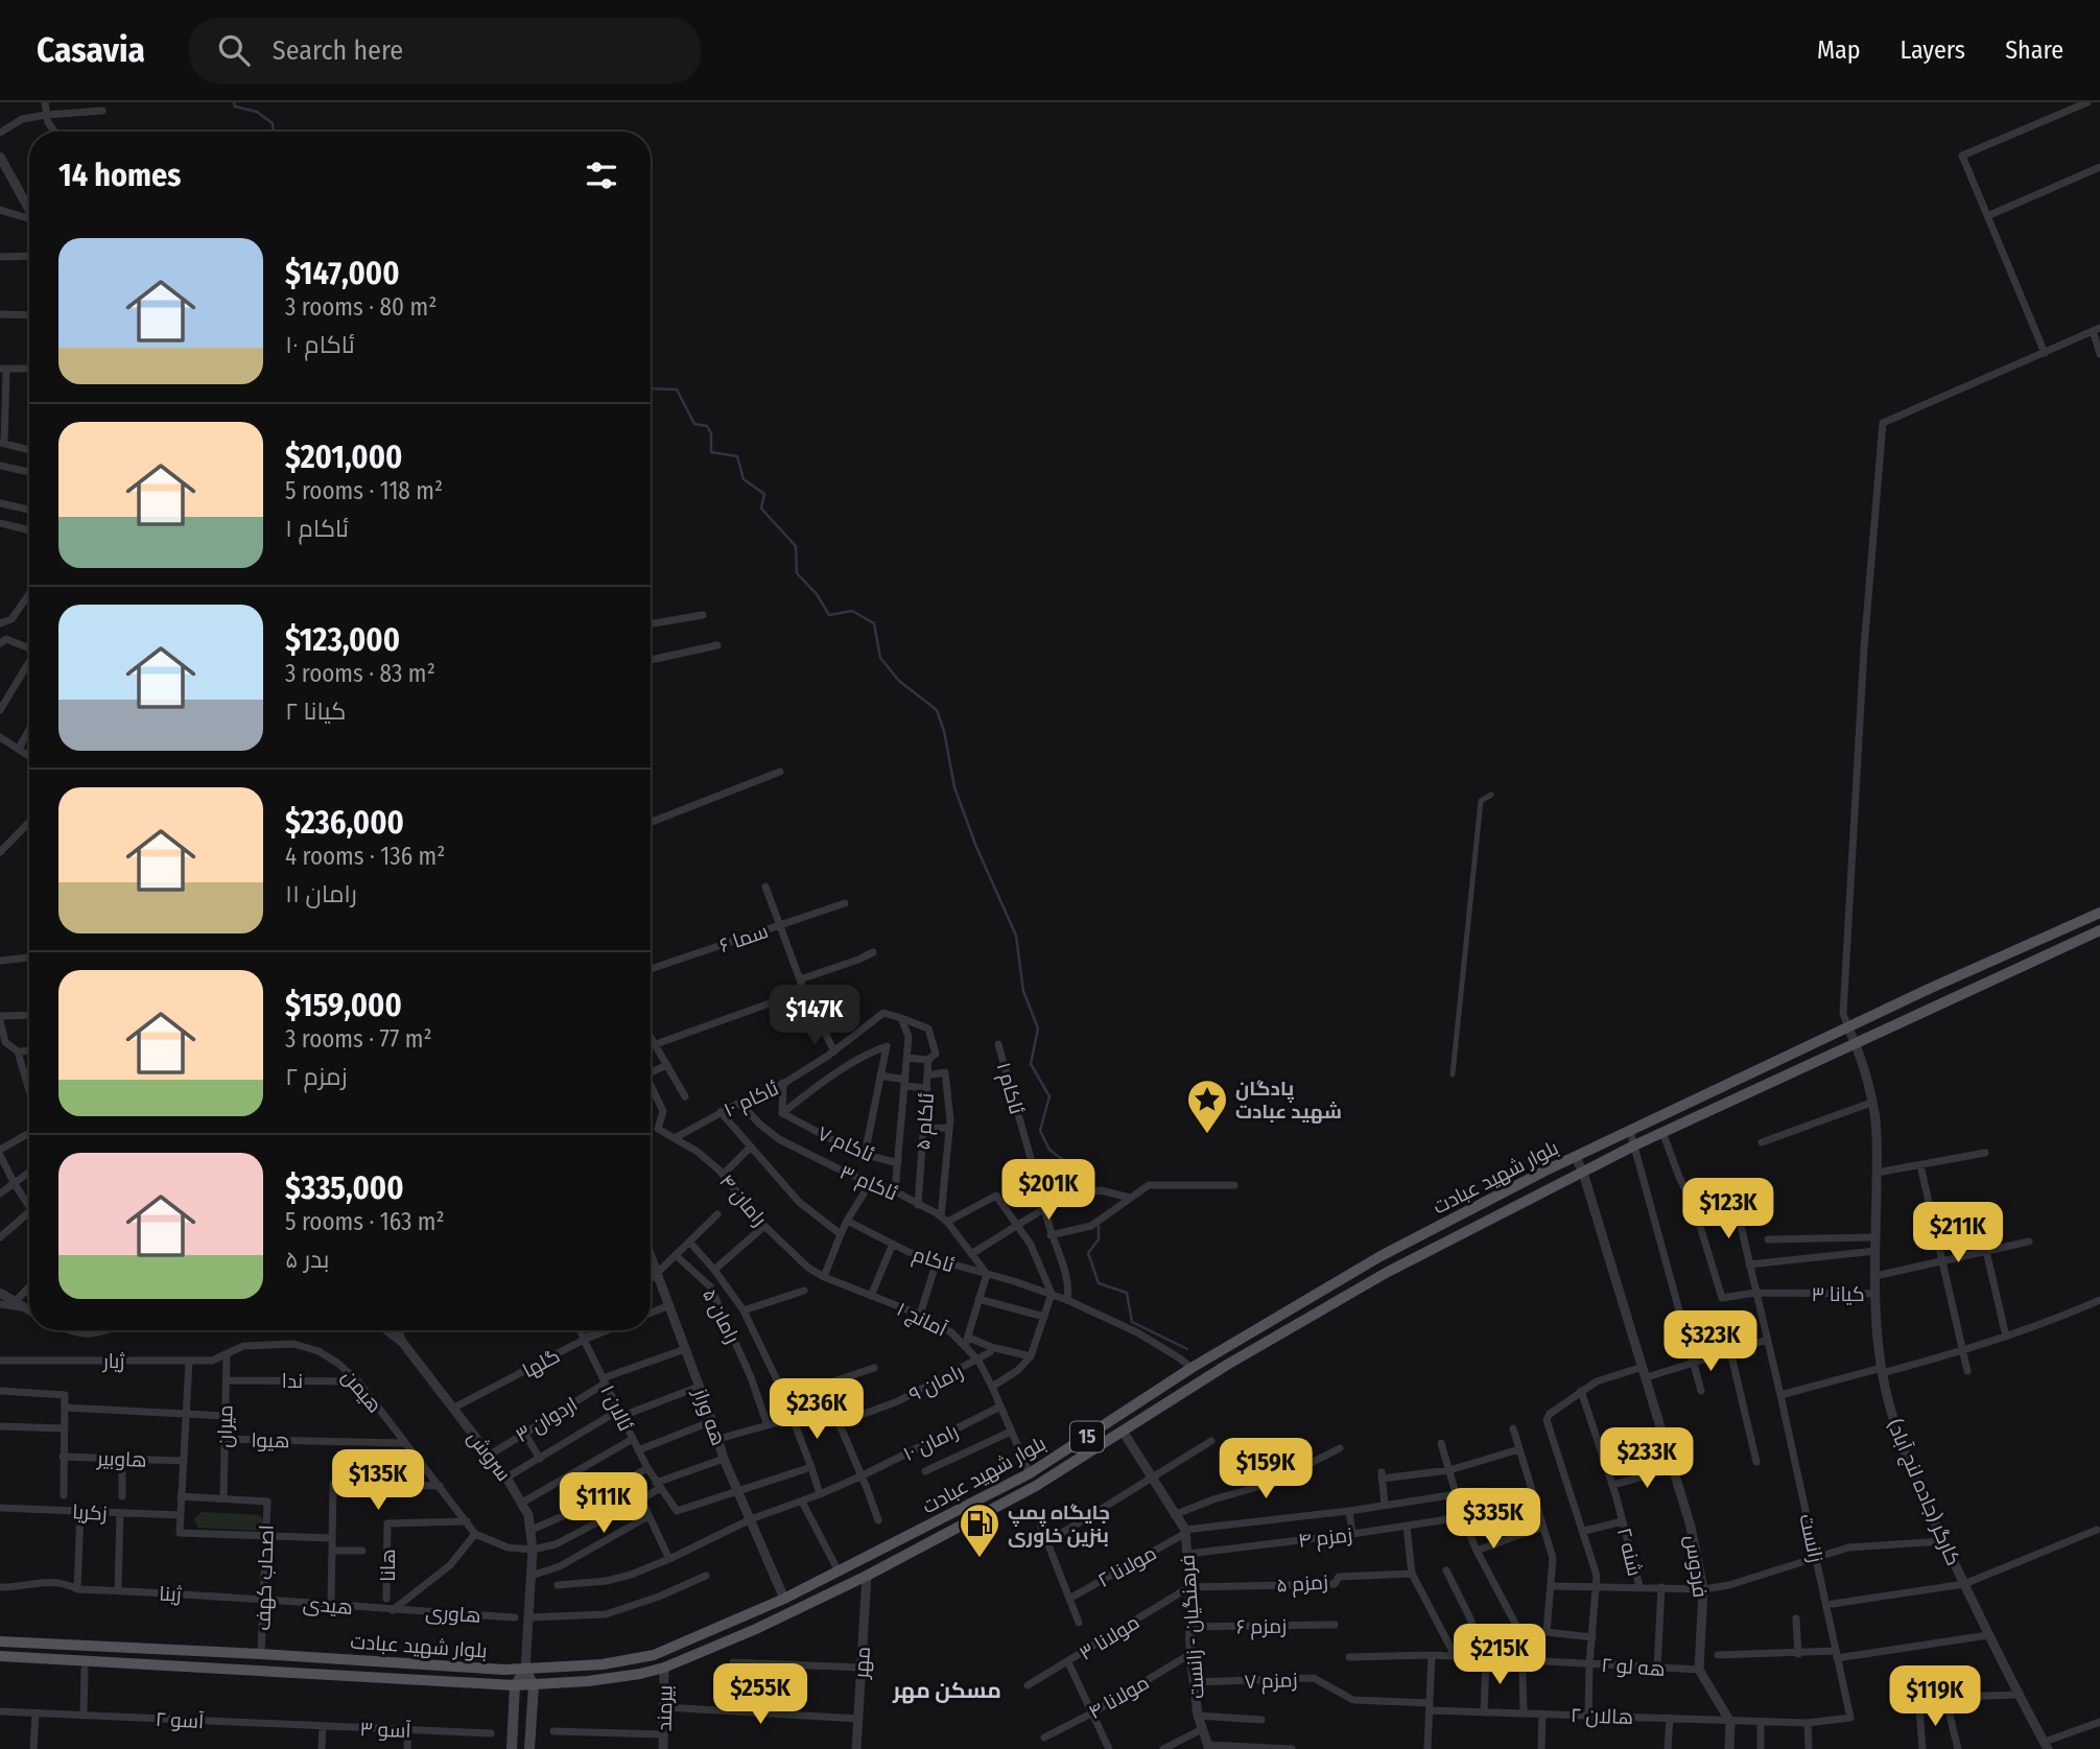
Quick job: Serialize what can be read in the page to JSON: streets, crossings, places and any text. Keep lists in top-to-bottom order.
{
  "streets": {
    "main road": ["بلوار شهید عبادت", "15"],
    "street": [
      "سما ۶",
      "ئاکام ۱",
      "ئاکام ۱۰",
      "ئاکام ۵",
      "ئاکام ۷",
      "ئاکام ۳",
      "رامان ۴",
      "ئاکام",
      "کیانا ۳",
      "رامان ۵",
      "آمانج ۱",
      "ژیار",
      "گلها",
      "ندا",
      "رامان ۹",
      "هیمن",
      "ئالان ۱",
      "هه وراز",
      "اردوان ۳",
      "میران",
      "هیوا",
      "رامان ۱۰",
      "سروش",
      "هاوبیر",
      "کارگر (جاده لنج آباد)",
      "زکریا",
      "زمزم ۴",
      "زانست",
      "شنه ۲",
      "هانا",
      "مولانا ۲",
      "فردوس",
      "اصحاب کهف",
      "زمزم ۵",
      "ژینا",
      "هیدی",
      "هاوری",
      "زمزم ۶",
      "فرهنگیان - زانست",
      "مولانا ۳",
      "مهر",
      "هه لو ۲",
      "زمزم ۷",
      "مولانا ۴",
      "بیرمند",
      "هالان ۲",
      "آسو ۲",
      "آسو ۳"
    ]
  },
  "crossings": [
    ["ئاکام ۱", "ئاکام"],
    ["ئاکام ۱۰", "ئاکام ۵"],
    ["ئاکام ۱۰", "ئاکام ۳"],
    ["ئاکام ۱۰", "رامان ۴"],
    ["ئاکام ۵", "ئاکام ۳"],
    ["بلوار شهید عبادت", "ئاکام"],
    ["بلوار شهید عبادت", "کیانا ۳"],
    ["بلوار شهید عبادت", "آمانج ۱"],
    ["بلوار شهید عبادت", "هه وراز"],
    ["بلوار شهید عبادت", "سروش"],
    ["بلوار شهید عبادت", "کارگر (جاده لنج آباد)"],
    ["بلوار شهید عبادت", "فردوس"],
    ["بلوار شهید عبادت", "اصحاب کهف"],
    ["بلوار شهید عبادت", "فرهنگیان - زانست"],
    ["بلوار شهید عبادت", "مهر"],
    ["بلوار شهید عبادت", "بیرمند"],
    ["ئاکام ۳", "ئاکام"],
    ["رامان ۴", "آمانج ۱"],
    ["کیانا ۳", "کارگر (جاده لنج آباد)"],
    ["کیانا ۳", "زانست"],
    ["آمانج ۱", "رامان ۹"],
    ["آمانج ۱", "رامان ۱۰"],
    ["ژیار", "هیمن"],
    ["ژیار", "میران"],
    ["گلها", "ئالان ۱"],
    ["گلها", "سروش"],
    ["ندا", "هیمن"],
    ["ندا", "میران"],
    ["هیمن", "میران"],
    ["هیمن", "هیوا"],
    ["هیمن", "هانا"],
    ["ئالان ۱", "هه وراز"],
    ["ئالان ۱", "اردوان ۳"],
    ["هه وراز", "اردوان ۳"],
    ["هه وراز", "رامان ۱۰"],
    ["اردوان ۳", "سروش"],
    ["میران", "هیوا"],
    ["میران", "اصحاب کهف"],
    ["زمزم ۴", "فرهنگیان - زانست"],
    ["زانست", "هالان ۲"],
    ["مولانا ۲", "فرهنگیان - زانست"],
    ["فردوس", "هه لو ۲"],
    ["اصحاب کهف", "ژینا"],
    ["اصحاب کهف", "هیدی"],
    ["زمزم ۵", "فرهنگیان - زانست"],
    ["زمزم ۵", "مولانا ۳"],
    ["ژینا", "هیدی"],
    ["هیدی", "هاوری"],
    ["زمزم ۶", "فرهنگیان - زانست"],
    ["فرهنگیان - زانست", "مولانا ۳"],
    ["فرهنگیان - زانست", "زمزم ۷"],
    ["فرهنگیان - زانست", "مولانا ۴"],
    ["زمزم ۷", "هالان ۲"],
    ["آسو ۲", "آسو ۳"]
  ],
  "districts": ["مسکن مهر"],
  "places": {
    "place": ["پادگان شهید عبادت"],
    "fuel station": ["جایگاه پمپ بنزین خاوری"]
  },
  "page": {
    "header": "Casavia",
    "search": "Search here",
    "nav": ["Map", "Layers", "Share"],
    "heading": "14 homes",
    "list": [
      {
        "name": "$147,000",
        "note": "3 rooms · 80 m² · ئاکام ۱۰"
      },
      {
        "name": "$201,000",
        "note": "5 rooms · 118 m² · ئاکام ۱"
      },
      {
        "name": "$123,000",
        "note": "3 rooms · 83 m² · کیانا ۲"
      },
      {
        "name": "$236,000",
        "note": "4 rooms · 136 m² · رامان ۱۱"
      },
      {
        "name": "$159,000",
        "note": "3 rooms · 77 m² · زمزم ۲"
      },
      {
        "name": "$335,000",
        "note": "5 rooms · 163 m² · بدر ۵"
      }
    ],
    "price": [
      "$147K",
      "$201K",
      "$123K",
      "$211K",
      "$323K",
      "$236K",
      "$233K",
      "$159K",
      "$135K",
      "$111K",
      "$335K",
      "$215K",
      "$255K",
      "$119K"
    ]
  }
}
